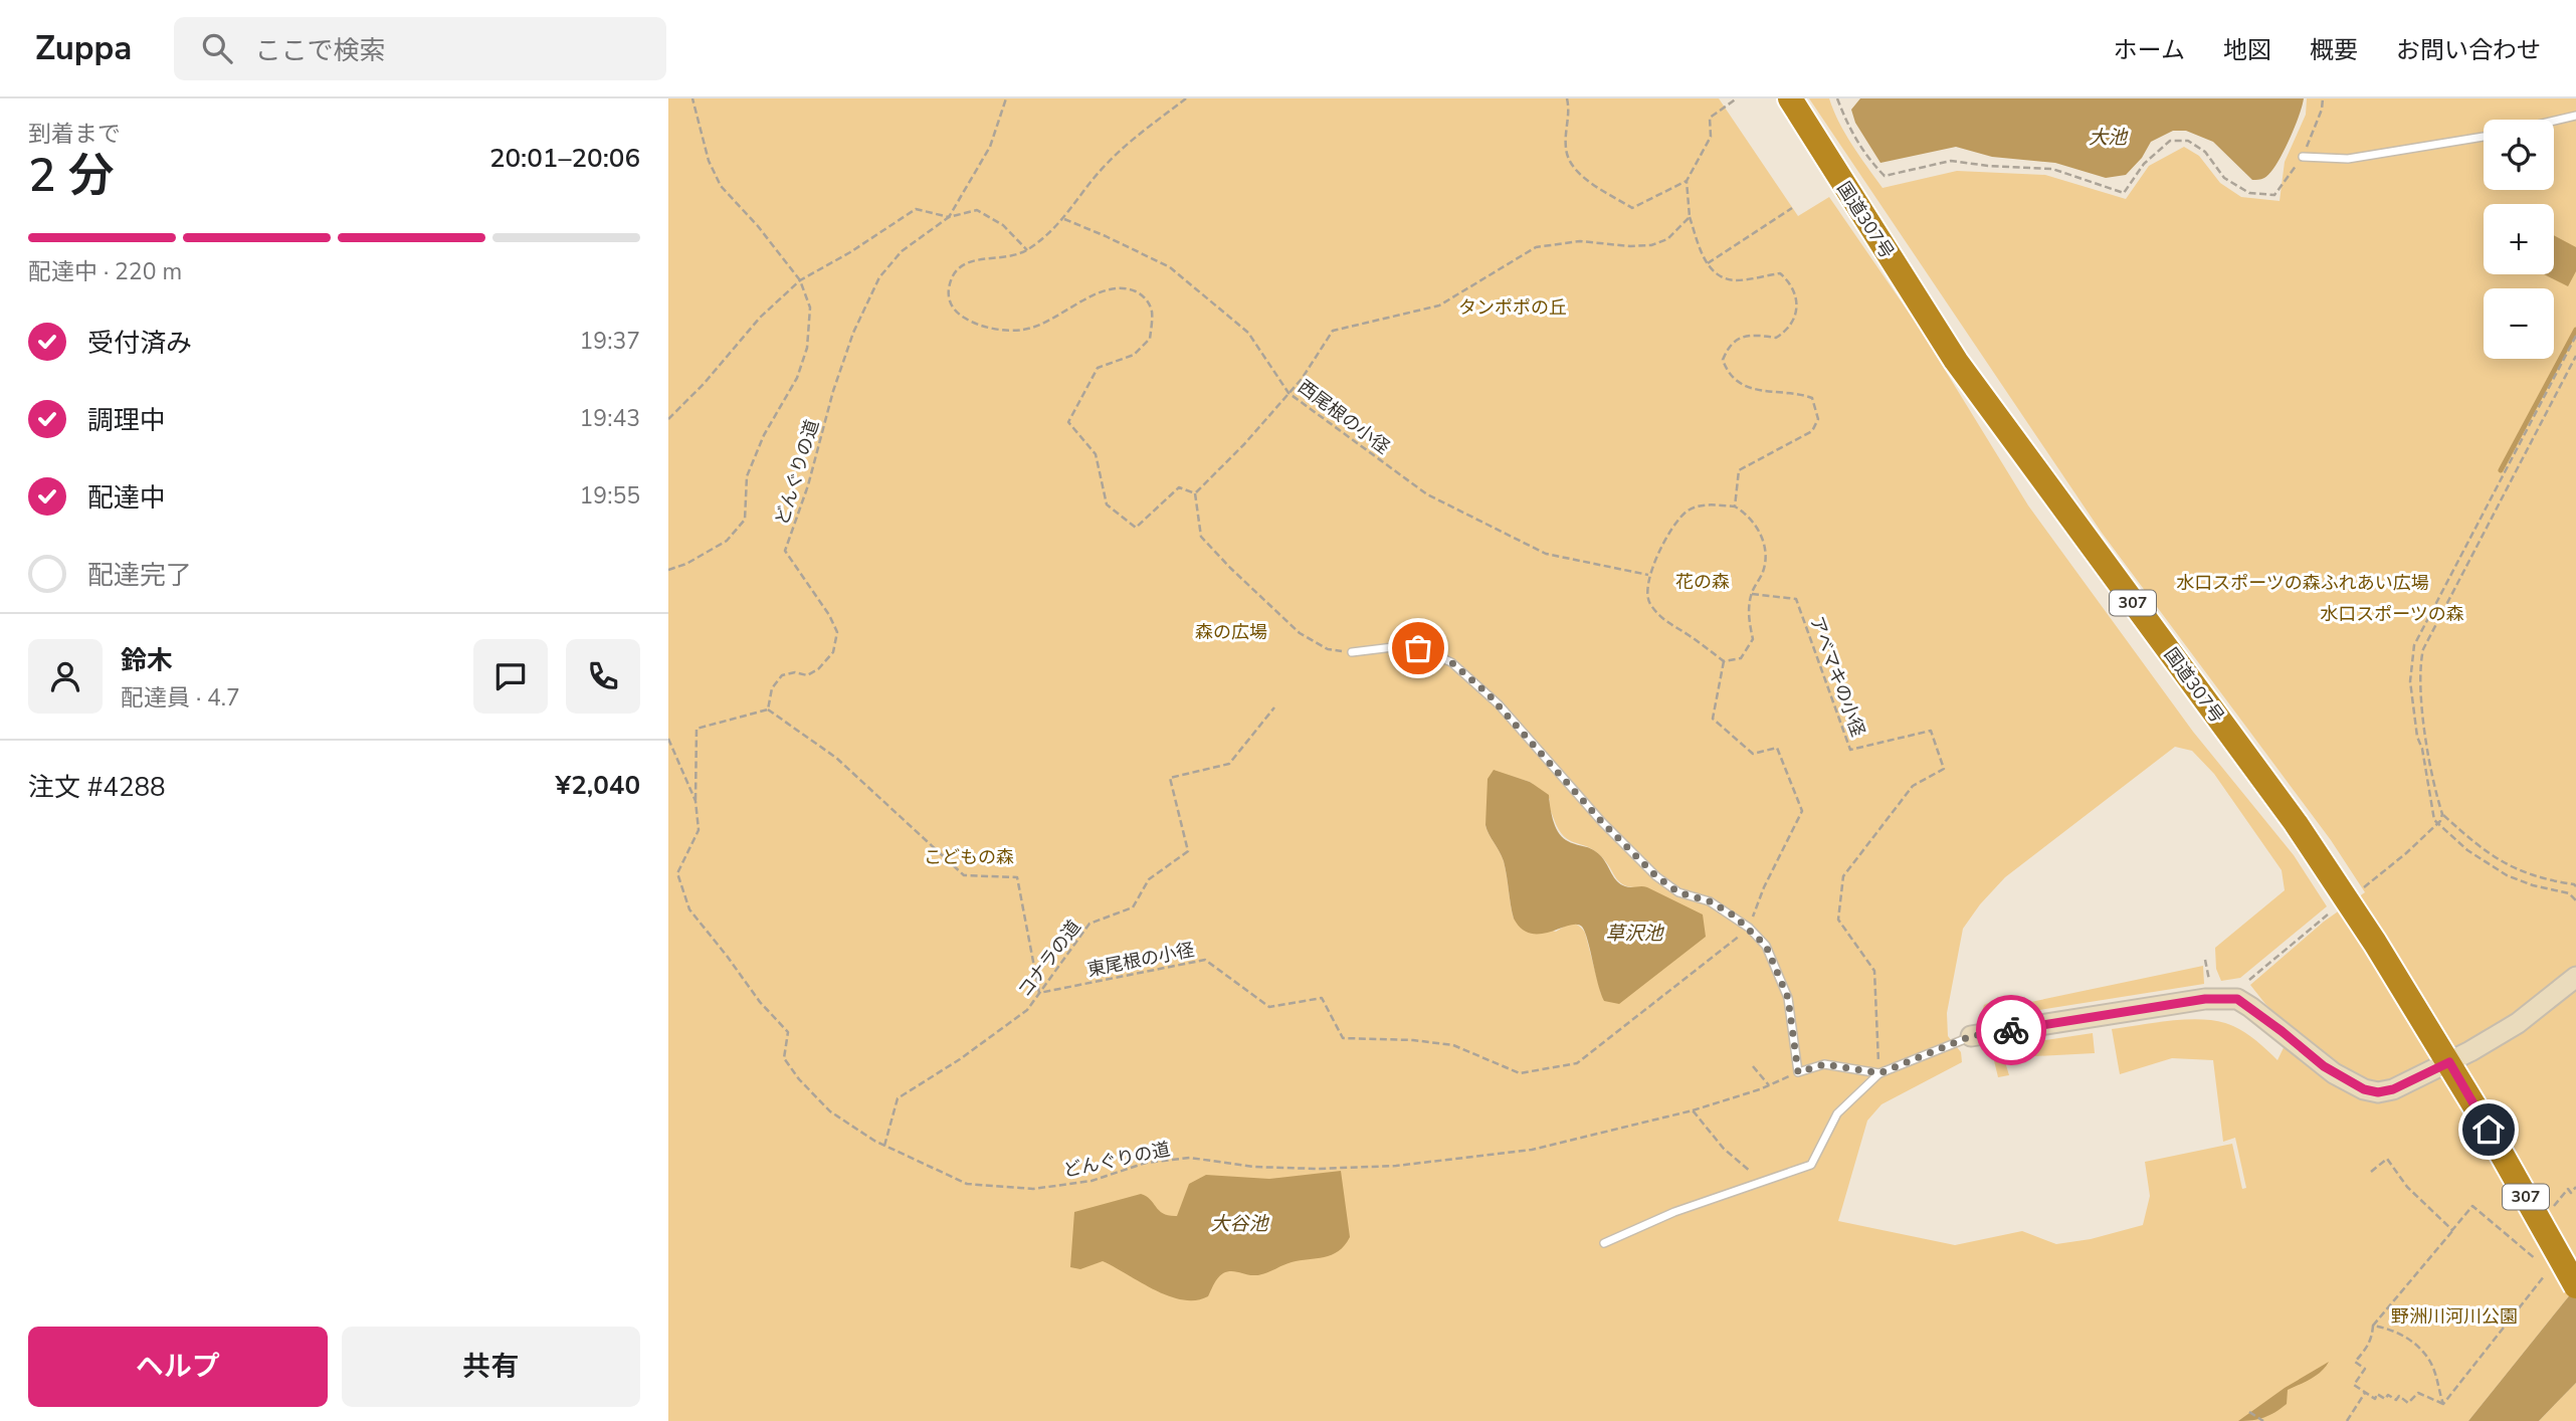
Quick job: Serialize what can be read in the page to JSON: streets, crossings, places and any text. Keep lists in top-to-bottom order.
{
  "streets": {
    "highway": ["国道307号", "307"],
    "path": [
      "西尾根の小径",
      "どんぐりの道",
      "アベマキの小径",
      "コナラの道",
      "東尾根の小径"
    ]
  },
  "crossings": [
    ["どんぐりの道", "コナラの道"],
    ["コナラの道", "東尾根の小径"]
  ],
  "water": ["大池", "草沢池", "大谷池"],
  "parks": [
    "タンポポの丘",
    "花の森",
    "水口スポーツの森ふれあい広場",
    "水口スポーツの森",
    "森の広場",
    "こどもの森",
    "野洲川河川公園"
  ],
  "page": {
    "header": "Zuppa",
    "search": "ここで検索",
    "nav": [
      "ホーム",
      "地図",
      "概要",
      "お問い合わせ"
    ],
    "heading": ["2 分", "到着まで", "20:01–20:06"],
    "panel": [
      "鈴木",
      "配達員 · 4.7",
      "注文 #4288",
      "¥2,040"
    ],
    "map_buttons": ["+", "−"],
    "bar": "配達中 · 220 m",
    "list": [
      ["受付済み", "19:37"],
      ["調理中", "19:43"],
      ["配達中", "19:55"],
      "配達完了"
    ],
    "buttons": ["ヘルプ", "共有"]
  }
}
